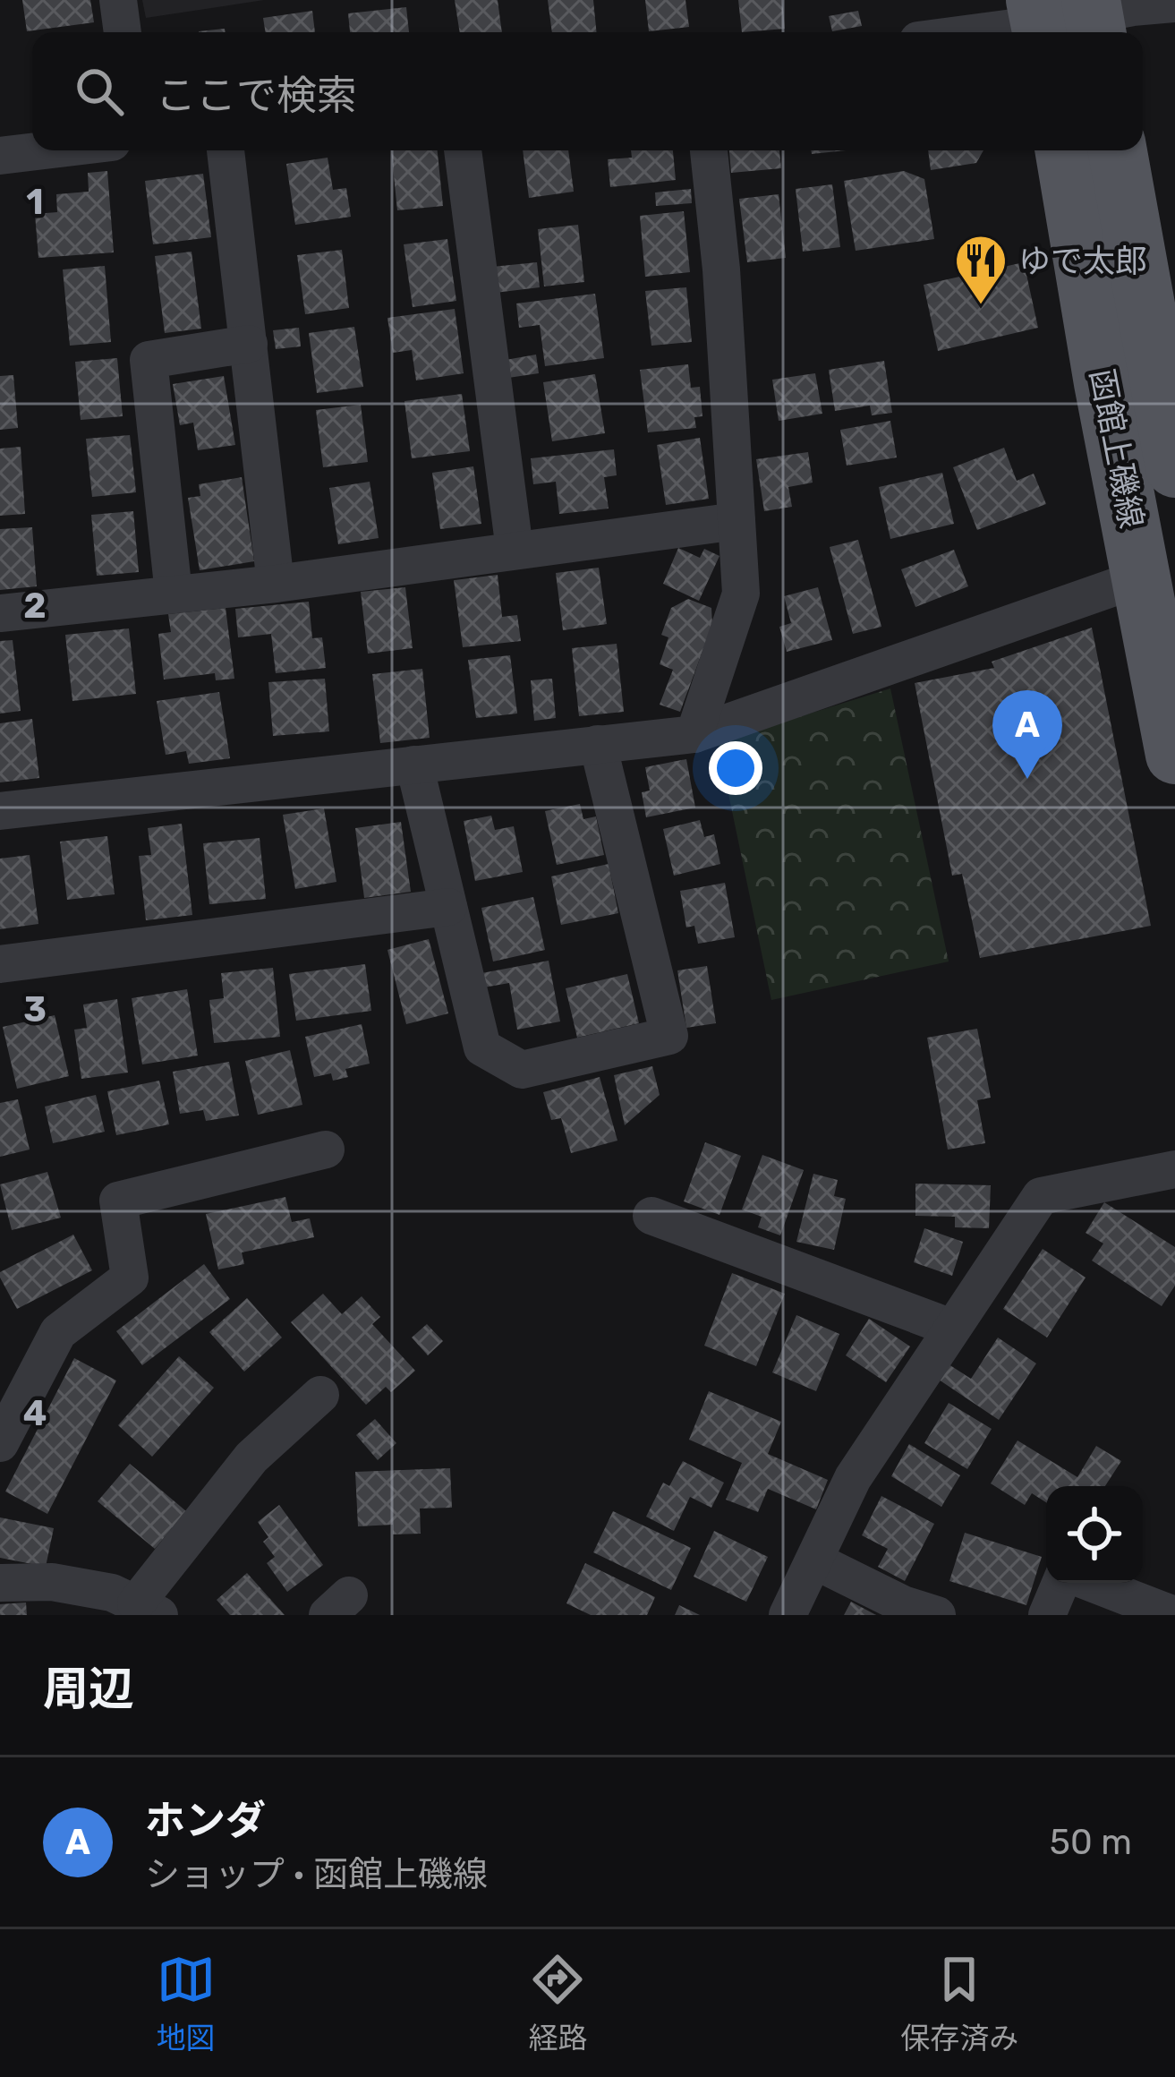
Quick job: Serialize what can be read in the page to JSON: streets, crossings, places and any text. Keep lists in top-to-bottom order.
{
  "streets": {
    "main road": ["函館上磯線"]
  },
  "places": {
    "restaurant": ["ゆで太郎"]
  },
  "page": {
    "search": "ここで検索",
    "pins": "A",
    "heading": "周辺",
    "list": [
      {
        "mark": "A",
        "name": "ホンダ",
        "note": "ショップ · 函館上磯線",
        "value": "50 m"
      }
    ],
    "nav": ["地図", "経路", "保存済み"]
  },
  "grid": {
    "rows": [
      "1",
      "2",
      "3",
      "4"
    ]
  }
}
